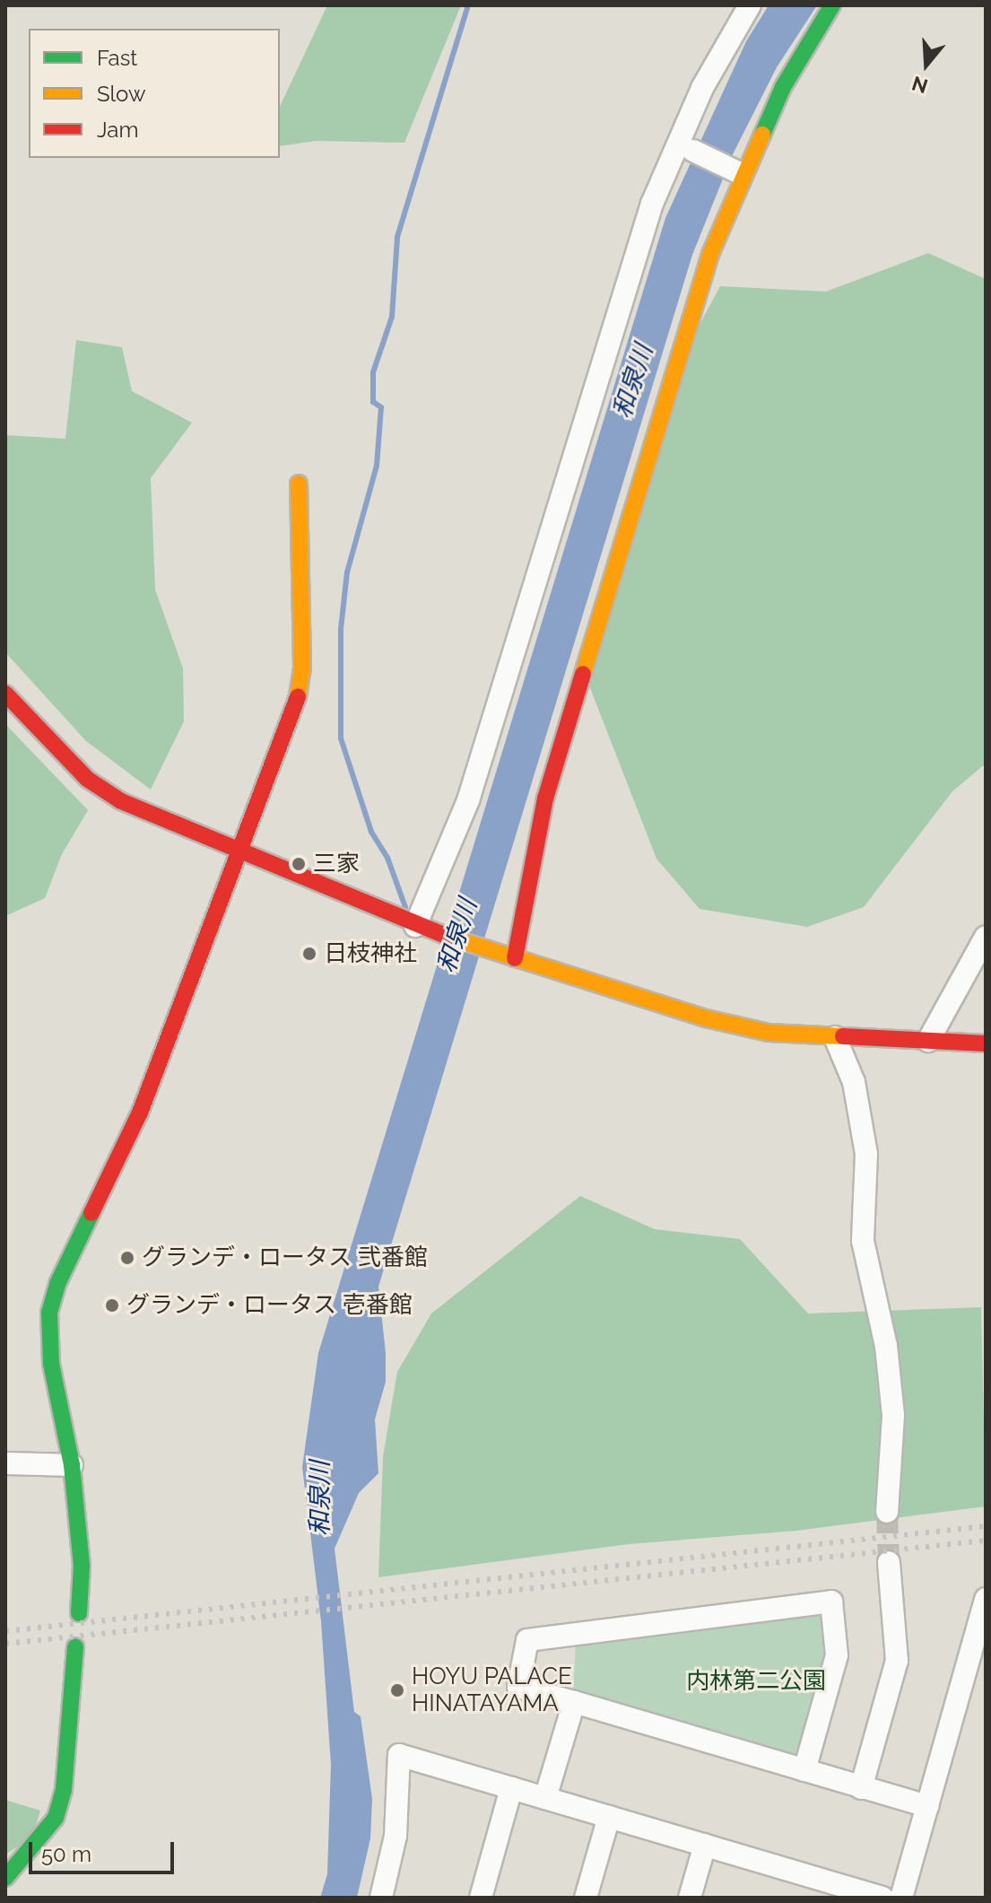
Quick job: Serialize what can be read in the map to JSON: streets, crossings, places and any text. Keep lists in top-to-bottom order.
{
  "water": ["和泉川"],
  "parks": ["内林第二公園"],
  "places": [
    "三家",
    "日枝神社",
    "グランデ・ロータス 弐番館",
    "グランデ・ロータス 壱番館",
    "HOYU PALACE HINATAYAMA"
  ],
  "legend": ["Fast", "Slow", "Jam"],
  "scale_bar": "50 m",
  "north": "bottom"
}
